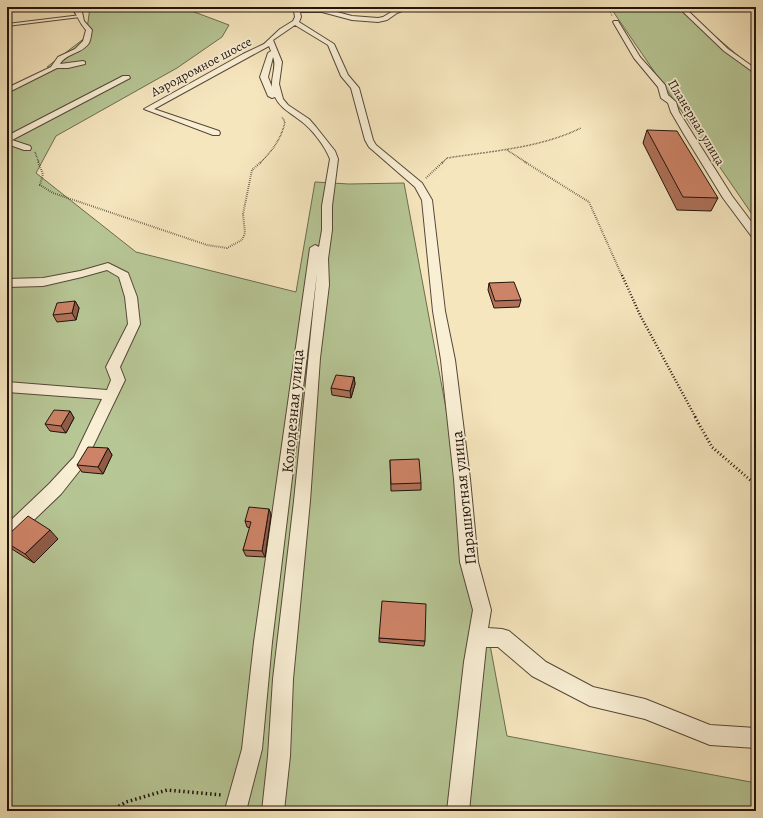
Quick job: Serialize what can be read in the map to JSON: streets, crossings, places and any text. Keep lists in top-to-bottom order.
{
  "streets": {
    "street": [
      "Аэродромное шоссе",
      "Планерная улица",
      "Колодезная улица",
      "Парашютная улица"
    ]
  },
  "crossings": [
    ["Аэродромное шоссе", "Колодезная улица"]
  ]
}
